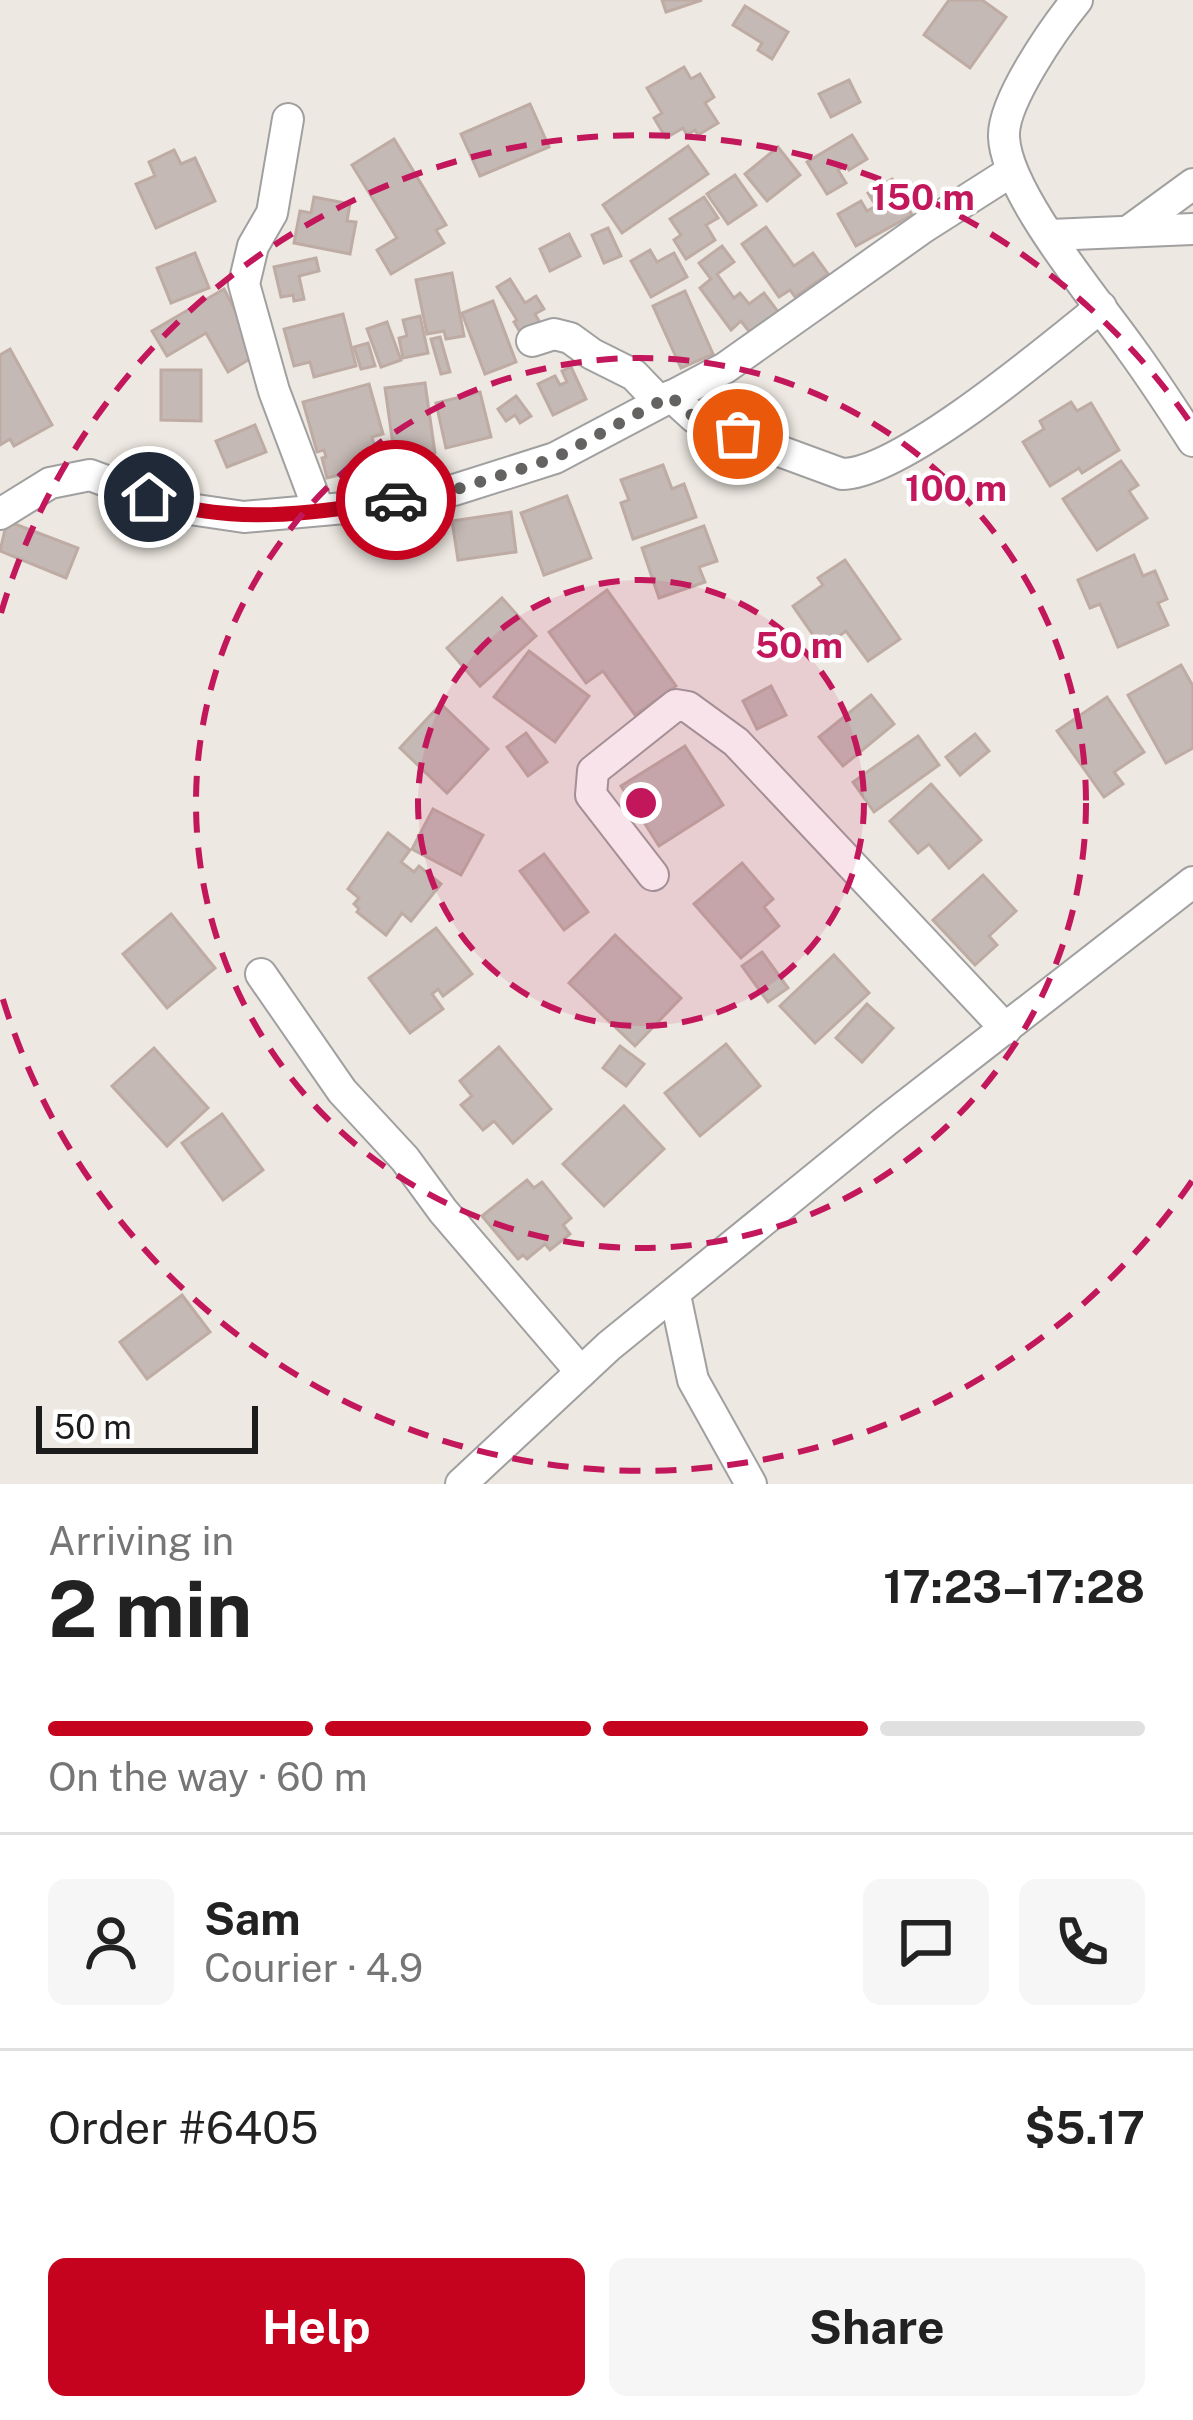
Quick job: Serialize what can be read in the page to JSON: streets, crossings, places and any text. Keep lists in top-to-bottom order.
{
  "scale_bar": "50 m",
  "page": {
    "scale": "50 m",
    "heading": ["2 min", "Arriving in", "17:23–17:28"],
    "panel": [
      "Sam",
      "Courier · 4.9",
      "Order #6405",
      "$5.17"
    ],
    "bar": "On the way · 60 m",
    "buttons": ["Help", "Share"]
  },
  "rings": ["150 m", "100 m", "50 m"]
}
